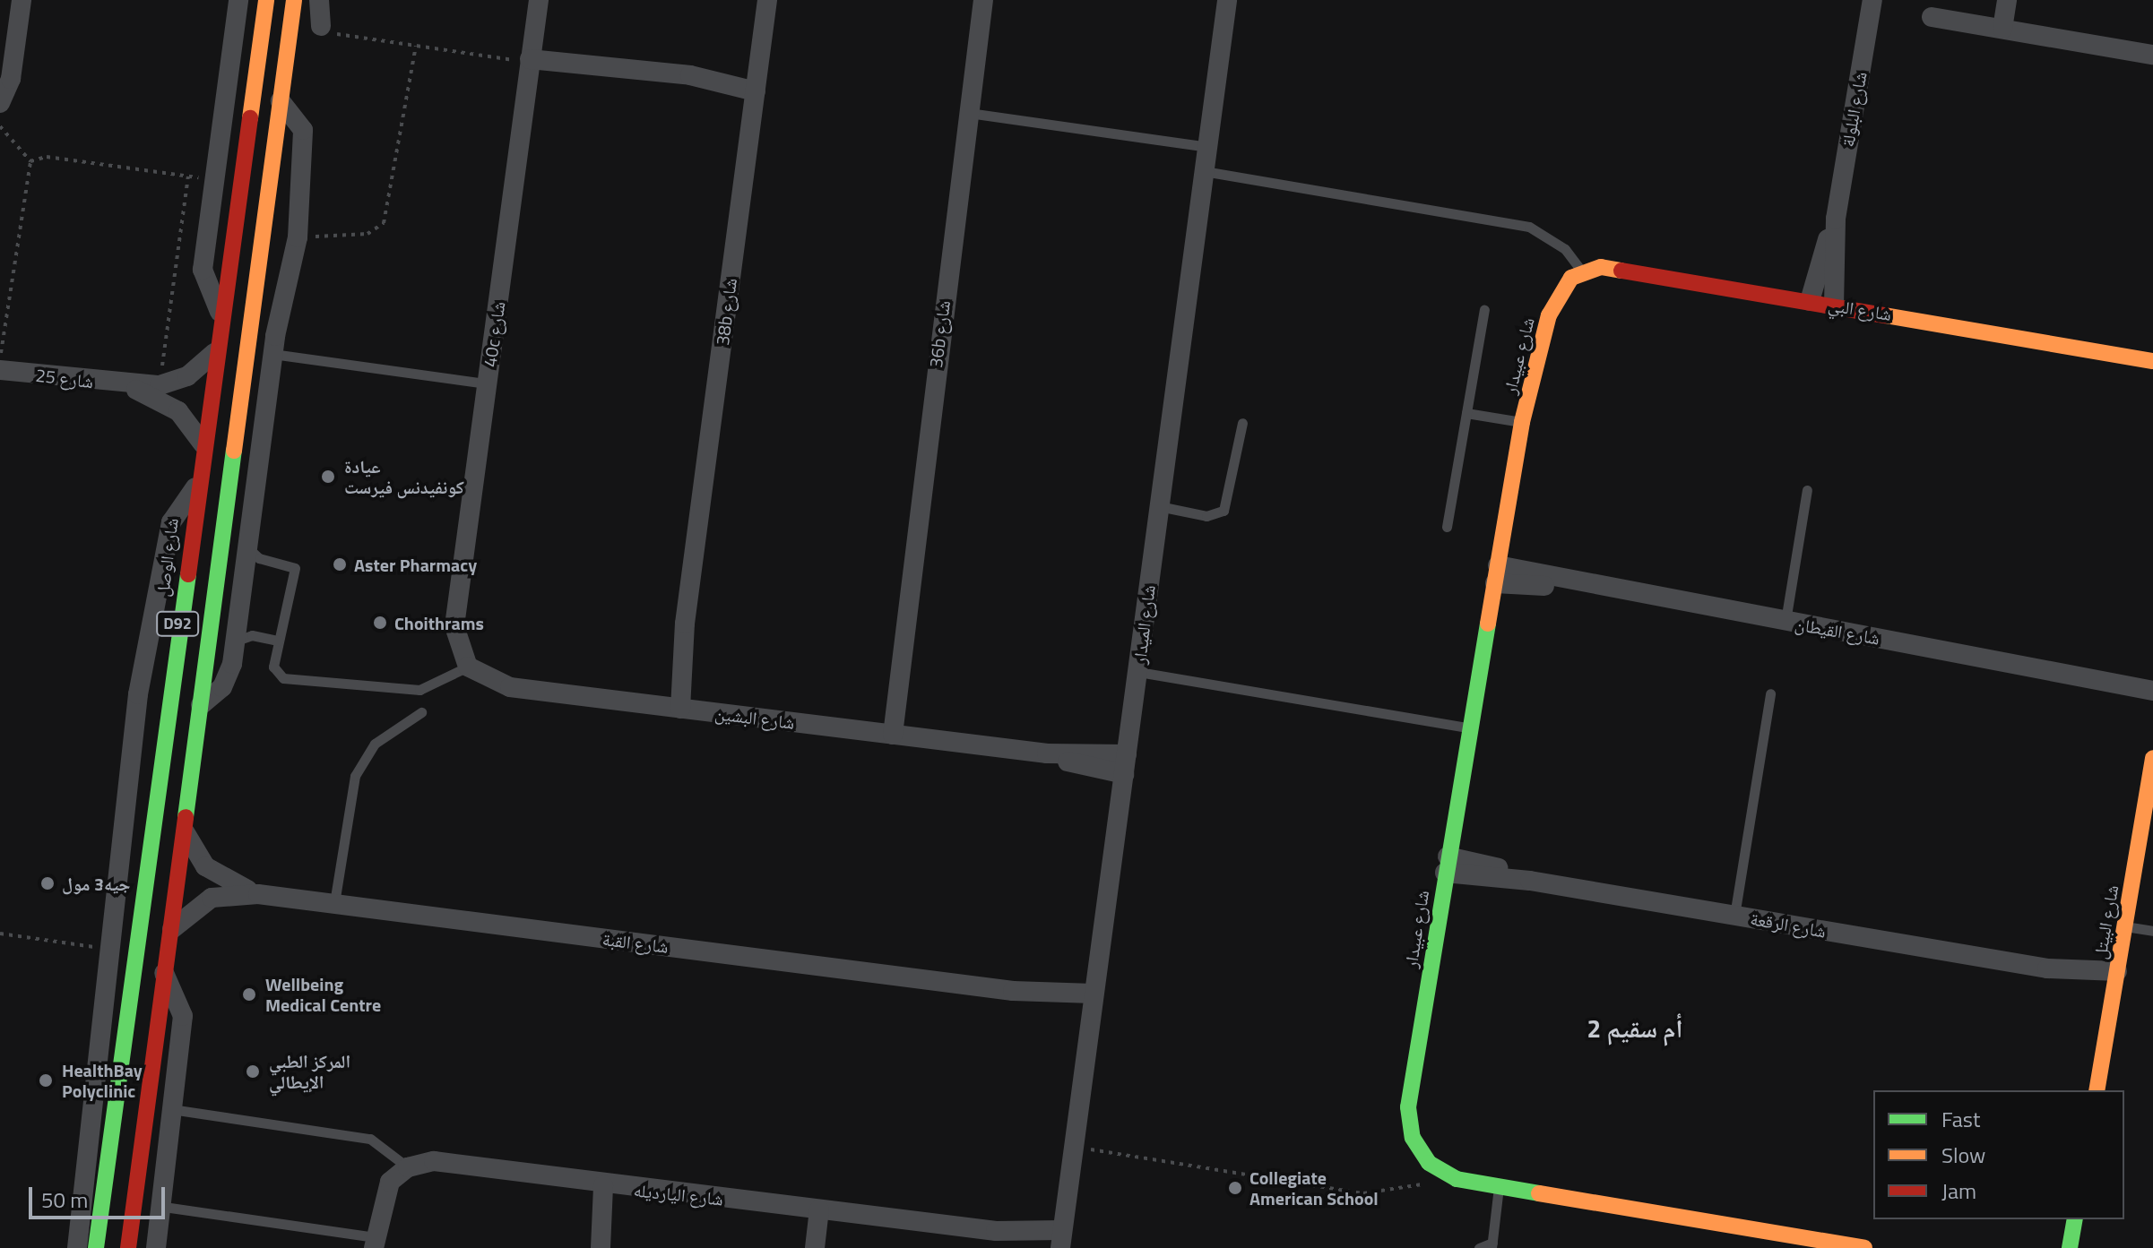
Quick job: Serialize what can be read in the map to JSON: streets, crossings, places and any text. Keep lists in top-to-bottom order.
{
  "streets": {
    "main road": [
      "شارع البي",
      "شارع عبيدار",
      "شارع الوصل",
      "D92",
      "شارع البيتل"
    ],
    "street": [
      "شارع البلولة",
      "38b شارع",
      "40c شارع",
      "36b شارع",
      "شارع 25",
      "شارع الميدار",
      "شارع القيطان",
      "شارع البشين",
      "شارع الرقعة",
      "شارع القبة",
      "شارع اليارديله"
    ]
  },
  "crossings": [
    ["شارع البلولة", "شارع البي"],
    ["شارع البي", "شارع عبيدار"],
    ["38b شارع", "شارع البشين"],
    ["40c شارع", "شارع البشين"],
    ["36b شارع", "شارع البشين"],
    ["شارع عبيدار", "شارع القيطان"],
    ["شارع عبيدار", "شارع الرقعة"],
    ["شارع 25", "شارع الوصل"],
    ["D92", "شارع القبة"],
    ["شارع الميدار", "شارع البشين"],
    ["شارع الميدار", "شارع القبة"],
    ["شارع الميدار", "شارع اليارديله"],
    ["شارع البيتل", "شارع الرقعة"]
  ],
  "districts": ["أم سقيم 2"],
  "places": [
    "عيادة كونفيدنس فيرست",
    "Aster Pharmacy",
    "Choithrams",
    "جيه3 مول",
    "Wellbeing Medical Centre",
    "المركز الطبي الإيطالي",
    "HealthBay Polyclinic",
    "Collegiate American School"
  ],
  "legend": ["Fast", "Slow", "Jam"],
  "scale_bar": "50 m"
}
